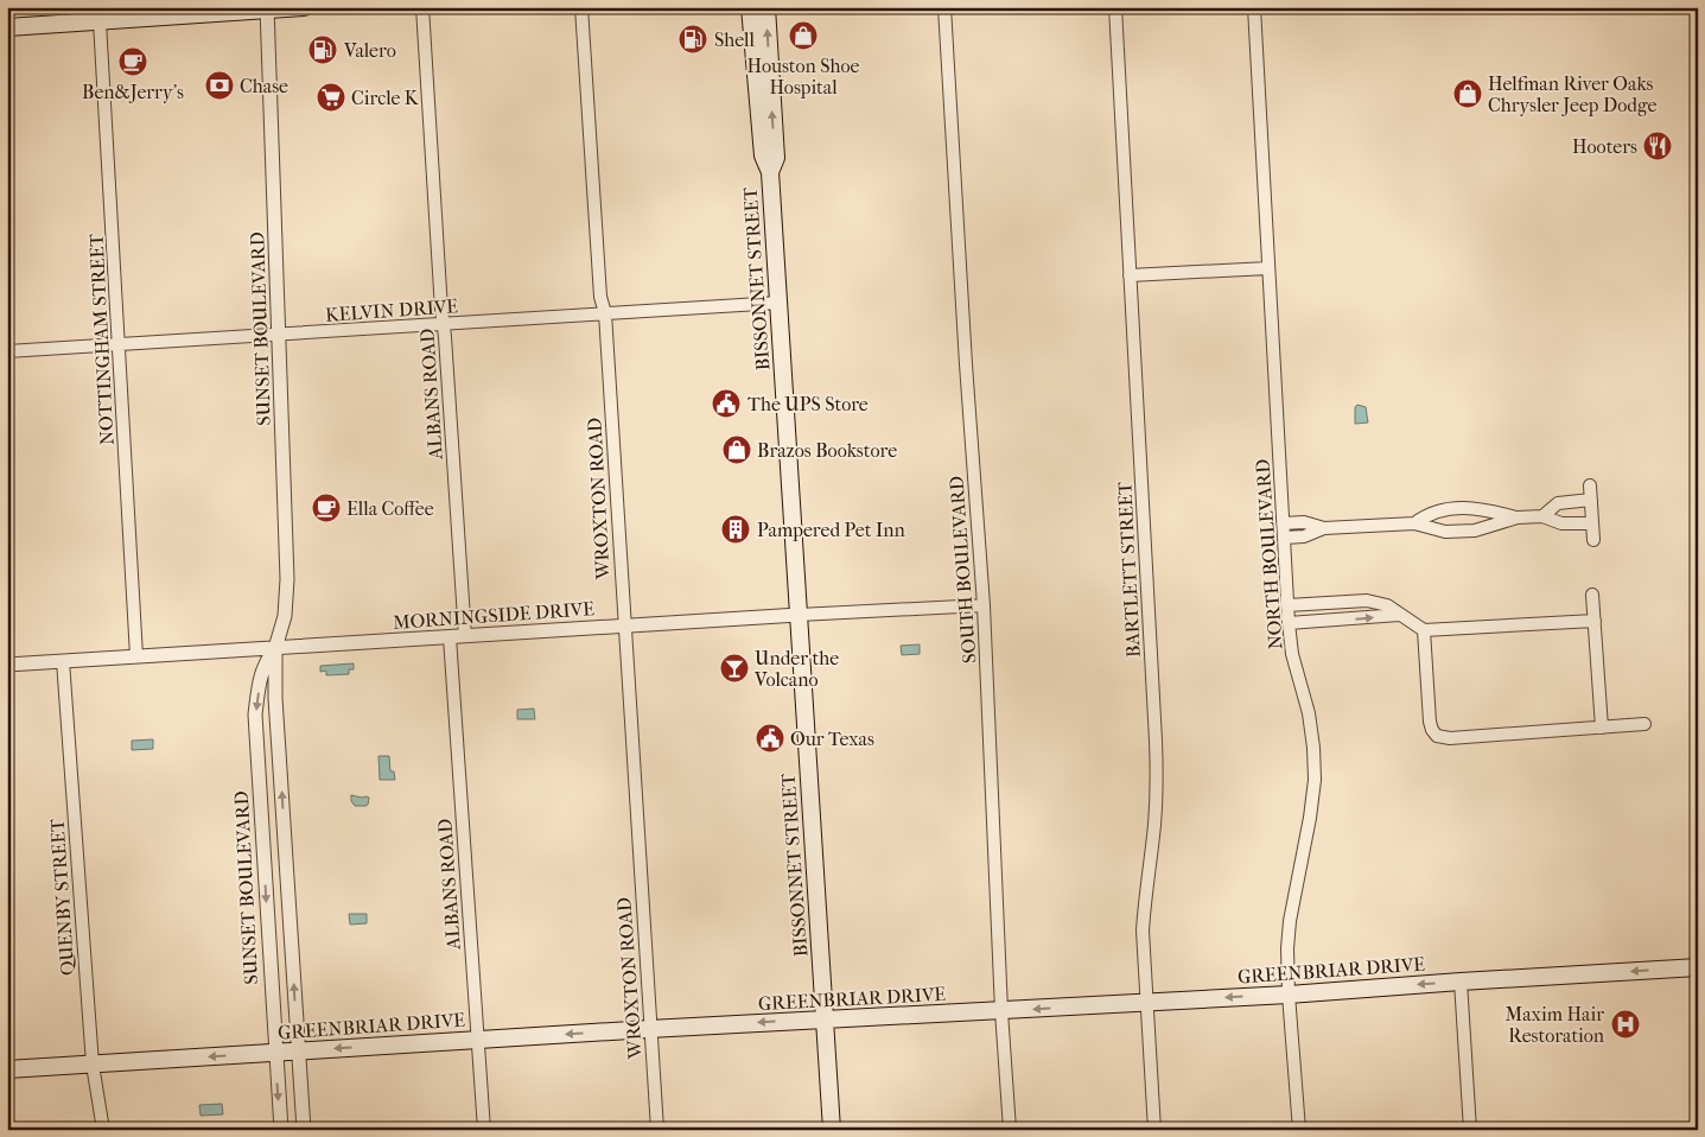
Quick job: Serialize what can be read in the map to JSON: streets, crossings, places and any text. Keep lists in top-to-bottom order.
{
  "streets": {
    "main road": ["BISSONNET STREET", "GREENBRIAR DRIVE"],
    "street": [
      "KELVIN DRIVE",
      "SUNSET BOULEVARD",
      "NOTTINGHAM STREET",
      "ALBANS ROAD",
      "WROXTON ROAD",
      "NORTH BOULEVARD",
      "SOUTH BOULEVARD",
      "BARTLETT STREET",
      "MORNINGSIDE DRIVE",
      "QUENBY STREET"
    ]
  },
  "crossings": [
    ["BISSONNET STREET", "KELVIN DRIVE"],
    ["BISSONNET STREET", "MORNINGSIDE DRIVE"],
    ["BISSONNET STREET", "GREENBRIAR DRIVE"],
    ["KELVIN DRIVE", "SUNSET BOULEVARD"],
    ["KELVIN DRIVE", "NOTTINGHAM STREET"],
    ["KELVIN DRIVE", "ALBANS ROAD"],
    ["KELVIN DRIVE", "WROXTON ROAD"],
    ["SUNSET BOULEVARD", "MORNINGSIDE DRIVE"],
    ["SUNSET BOULEVARD", "GREENBRIAR DRIVE"],
    ["NOTTINGHAM STREET", "MORNINGSIDE DRIVE"],
    ["ALBANS ROAD", "MORNINGSIDE DRIVE"],
    ["ALBANS ROAD", "GREENBRIAR DRIVE"],
    ["WROXTON ROAD", "MORNINGSIDE DRIVE"],
    ["WROXTON ROAD", "GREENBRIAR DRIVE"],
    ["NORTH BOULEVARD", "GREENBRIAR DRIVE"],
    ["SOUTH BOULEVARD", "MORNINGSIDE DRIVE"],
    ["SOUTH BOULEVARD", "GREENBRIAR DRIVE"],
    ["BARTLETT STREET", "GREENBRIAR DRIVE"],
    ["MORNINGSIDE DRIVE", "QUENBY STREET"],
    ["QUENBY STREET", "GREENBRIAR DRIVE"]
  ],
  "one_way": ["GREENBRIAR DRIVE"],
  "places": {
    "shop": ["Houston Shoe Hospital", "Helfman River Oaks Chrysler Jeep Dodge", "Brazos Bookstore"],
    "fuel station": ["Shell", "Valero"],
    "cafe": ["Ben&Jerry’s", "Ella Coffee"],
    "bank": ["Chase"],
    "supermarket": ["Circle K"],
    "restaurant": ["Hooters"],
    "public building": ["The UPS Store", "Our Texas"],
    "building": ["Pampered Pet Inn"],
    "bar": ["Under the Volcano"],
    "hospital": ["Maxim Hair Restoration"]
  }
}
